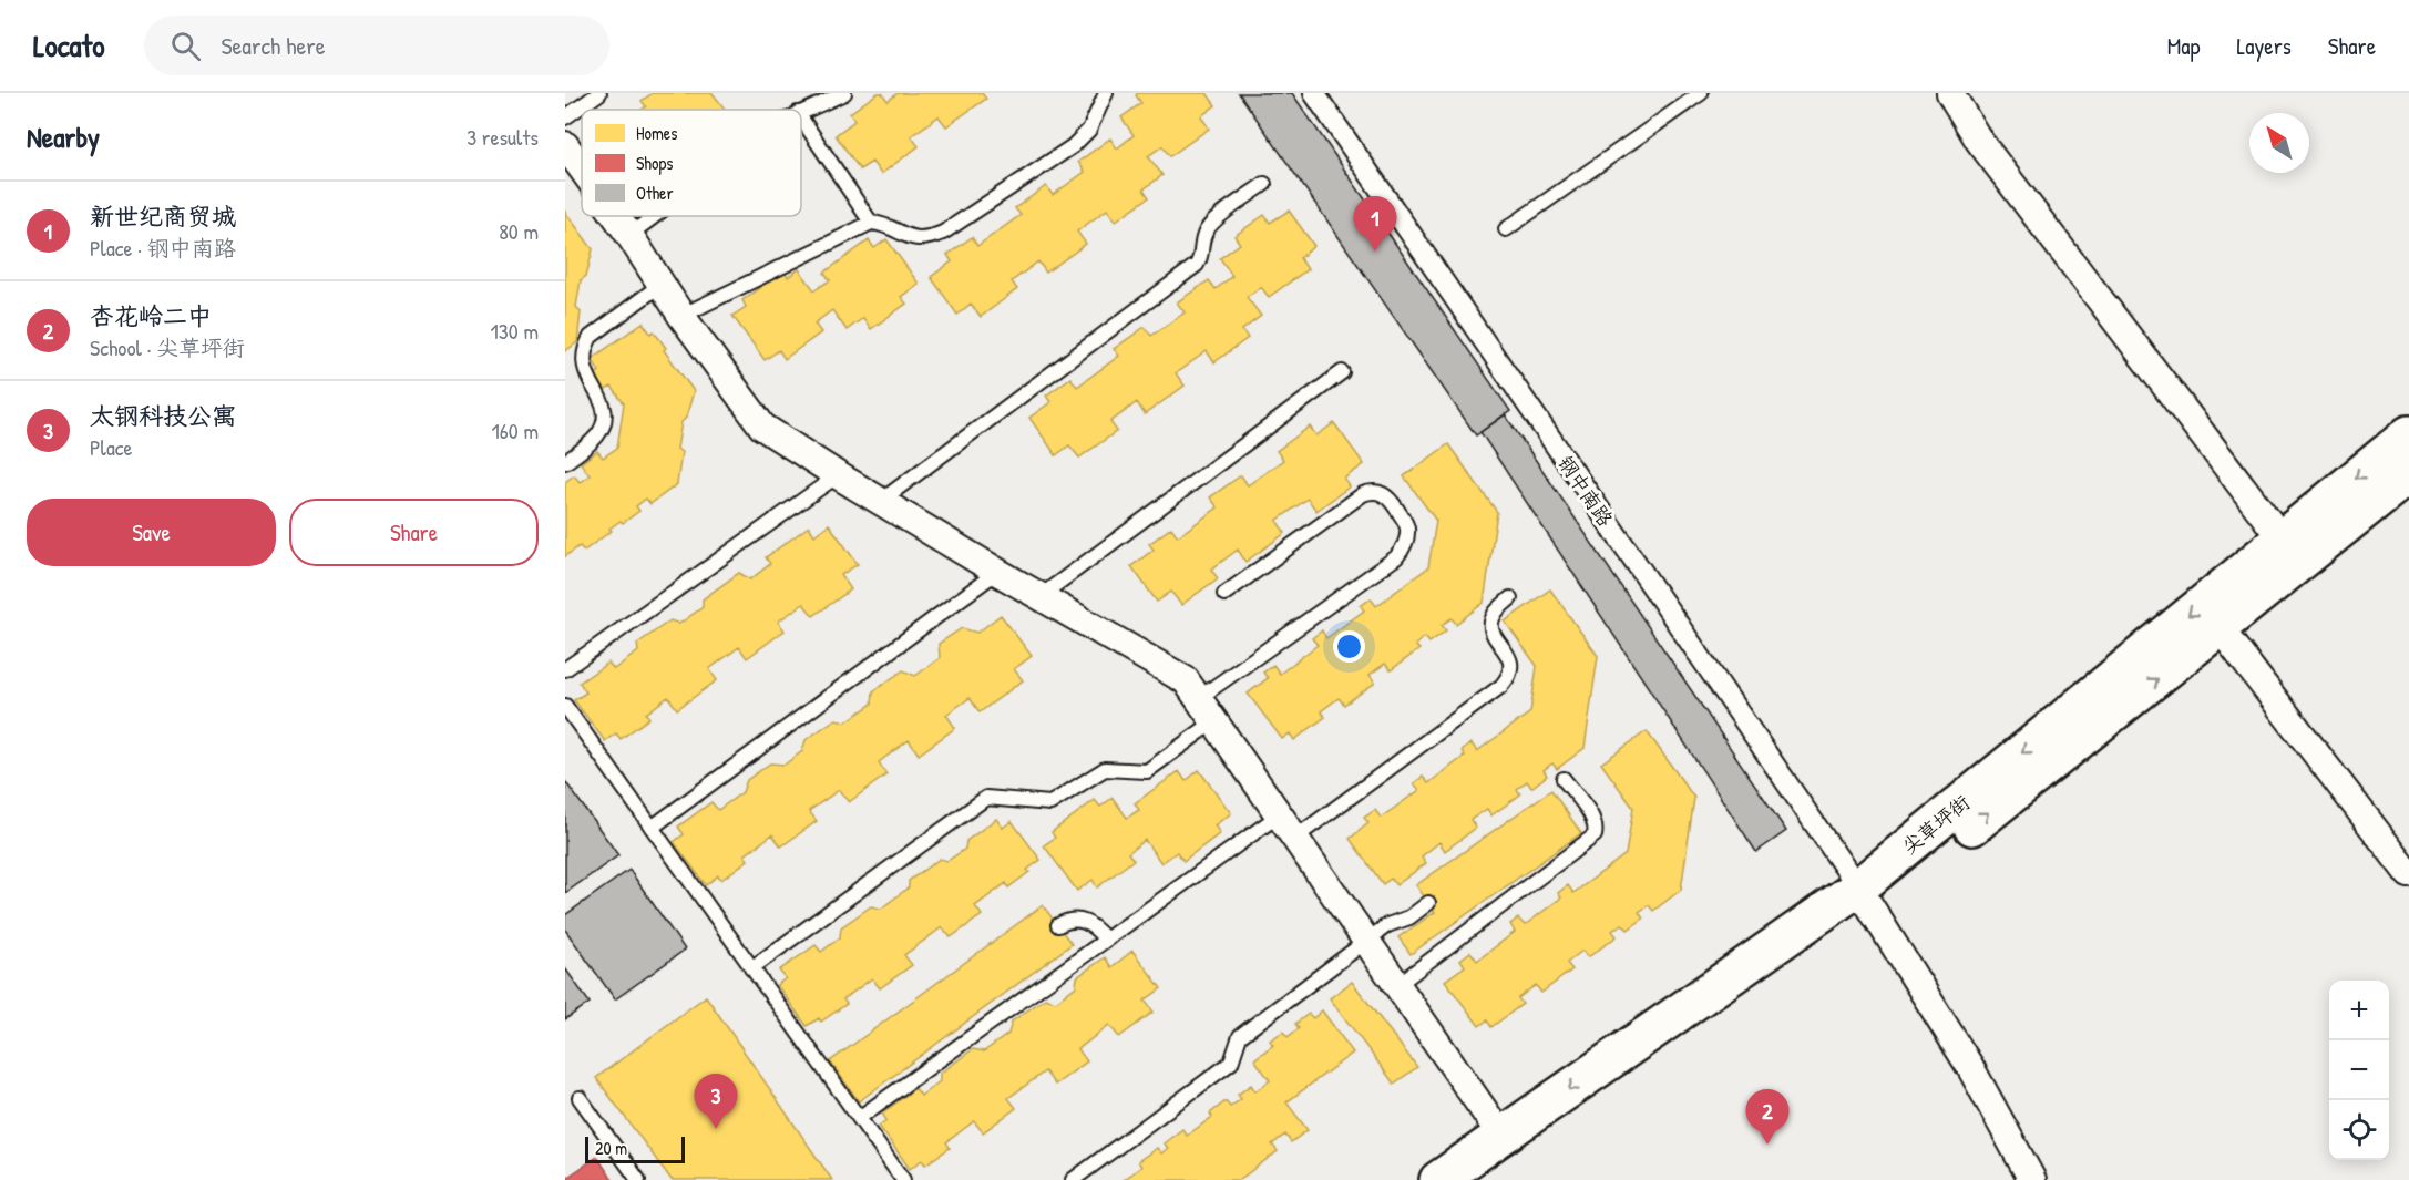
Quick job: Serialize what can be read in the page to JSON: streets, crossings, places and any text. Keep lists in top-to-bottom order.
{
  "streets": {
    "main road": ["尖草坪街"],
    "street": ["钢中南路"]
  },
  "crossings": [
    ["钢中南路", "尖草坪街"]
  ],
  "legend": ["Homes", "Shops", "Other"],
  "scale_bar": "20 m",
  "north": "top left",
  "page": {
    "header": "Locato",
    "search": "Search here",
    "nav": ["Map", "Layers", "Share"],
    "heading": ["Nearby", "3 results"],
    "list": [
      {
        "mark": "1",
        "name": "新世纪商贸城",
        "note": "Place · 钢中南路",
        "value": "80 m"
      },
      {
        "mark": "2",
        "name": "杏花岭二中",
        "note": "School · 尖草坪街",
        "value": "130 m"
      },
      {
        "mark": "3",
        "name": "太钢科技公寓",
        "note": "Place",
        "value": "160 m"
      }
    ],
    "pins": ["1", "3", "2"],
    "buttons": ["Save", "Share"],
    "map_buttons": ["+", "−"],
    "scale": "20 m"
  }
}
